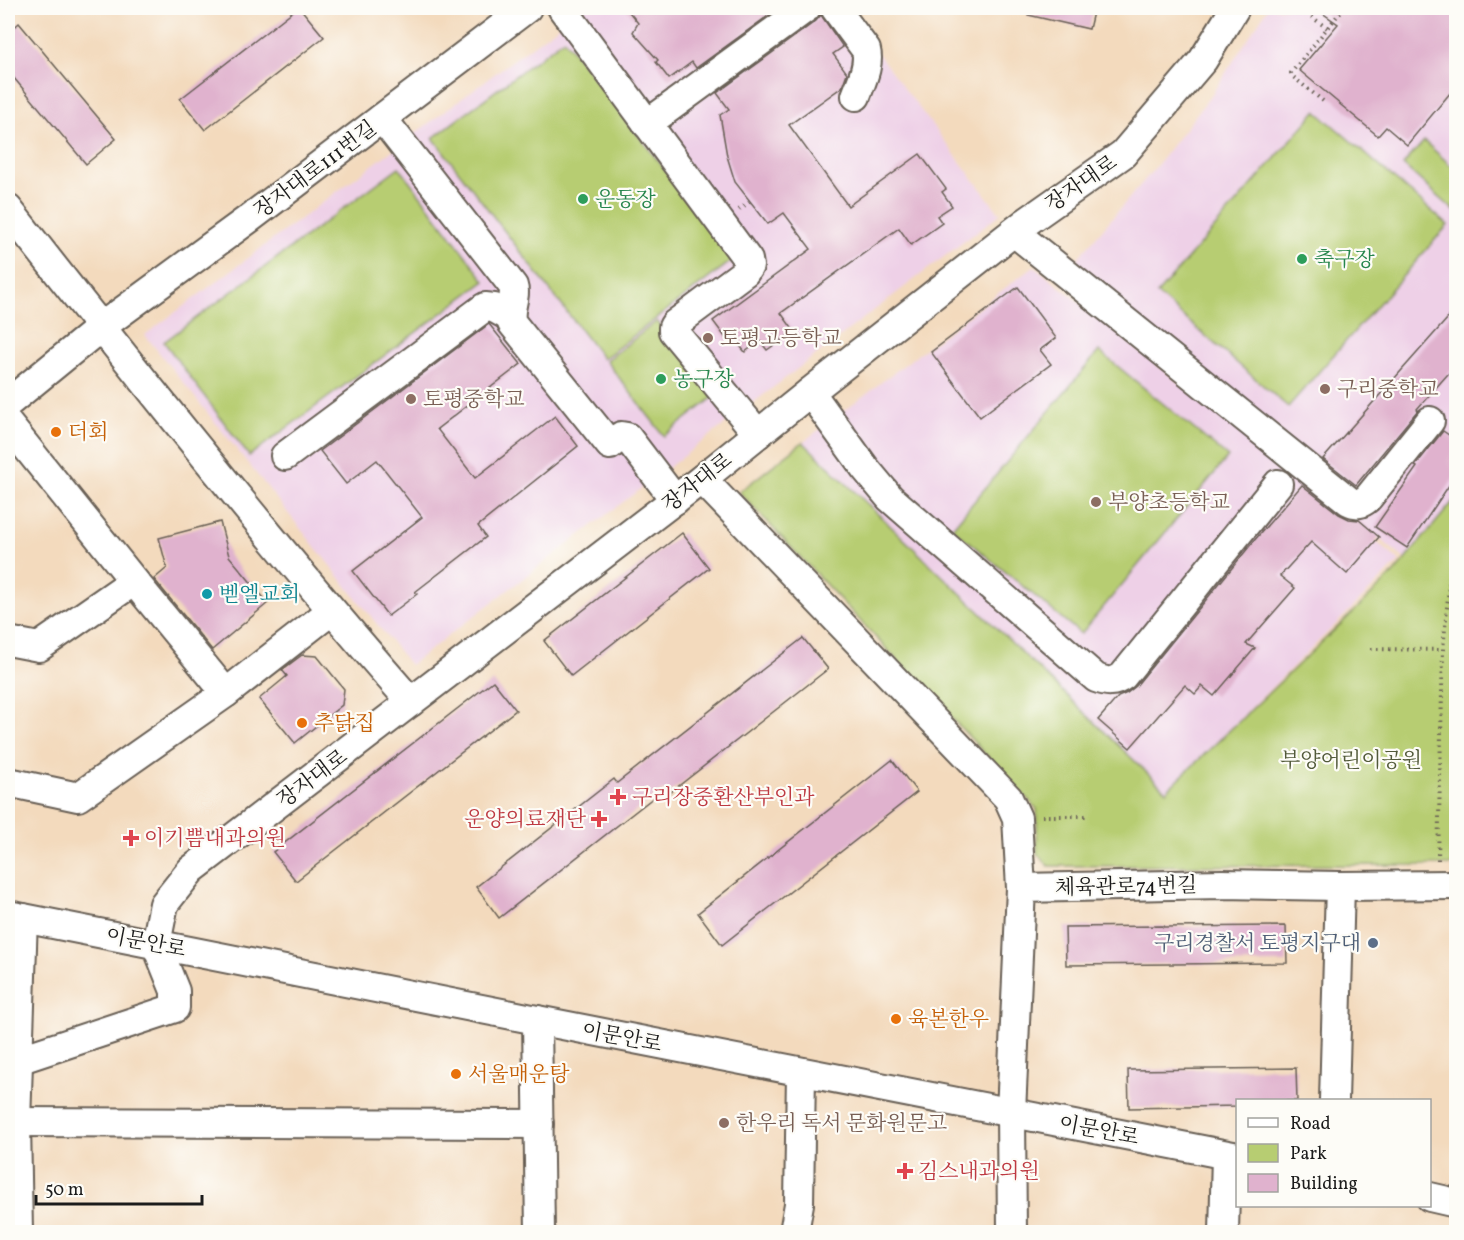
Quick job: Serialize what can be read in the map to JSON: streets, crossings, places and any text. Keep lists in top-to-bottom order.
{
  "streets": {
    "street": [
      "장자대로111번길",
      "장자대로",
      "체육관로74번길",
      "이문안로"
    ]
  },
  "crossings": [
    ["장자대로", "이문안로"]
  ],
  "parks": ["부양어린이공원"],
  "places": {
    "other": [
      "운동장",
      "축구장",
      "토평고등학교",
      "농구장",
      "구리중학교",
      "토평중학교",
      "더회",
      "부양초등학교",
      "벧엘교회",
      "추닭집",
      "구리경찰서 토평지구대",
      "육본한우",
      "서울매운탕",
      "한우리 독서 문화원문고"
    ],
    "health": [
      "구리장중환산부인과",
      "운양의료재단",
      "이기쁨내과의원",
      "김스내과의원"
    ]
  },
  "legend": ["Road", "Park", "Building"],
  "scale_bar": "50 m"
}
